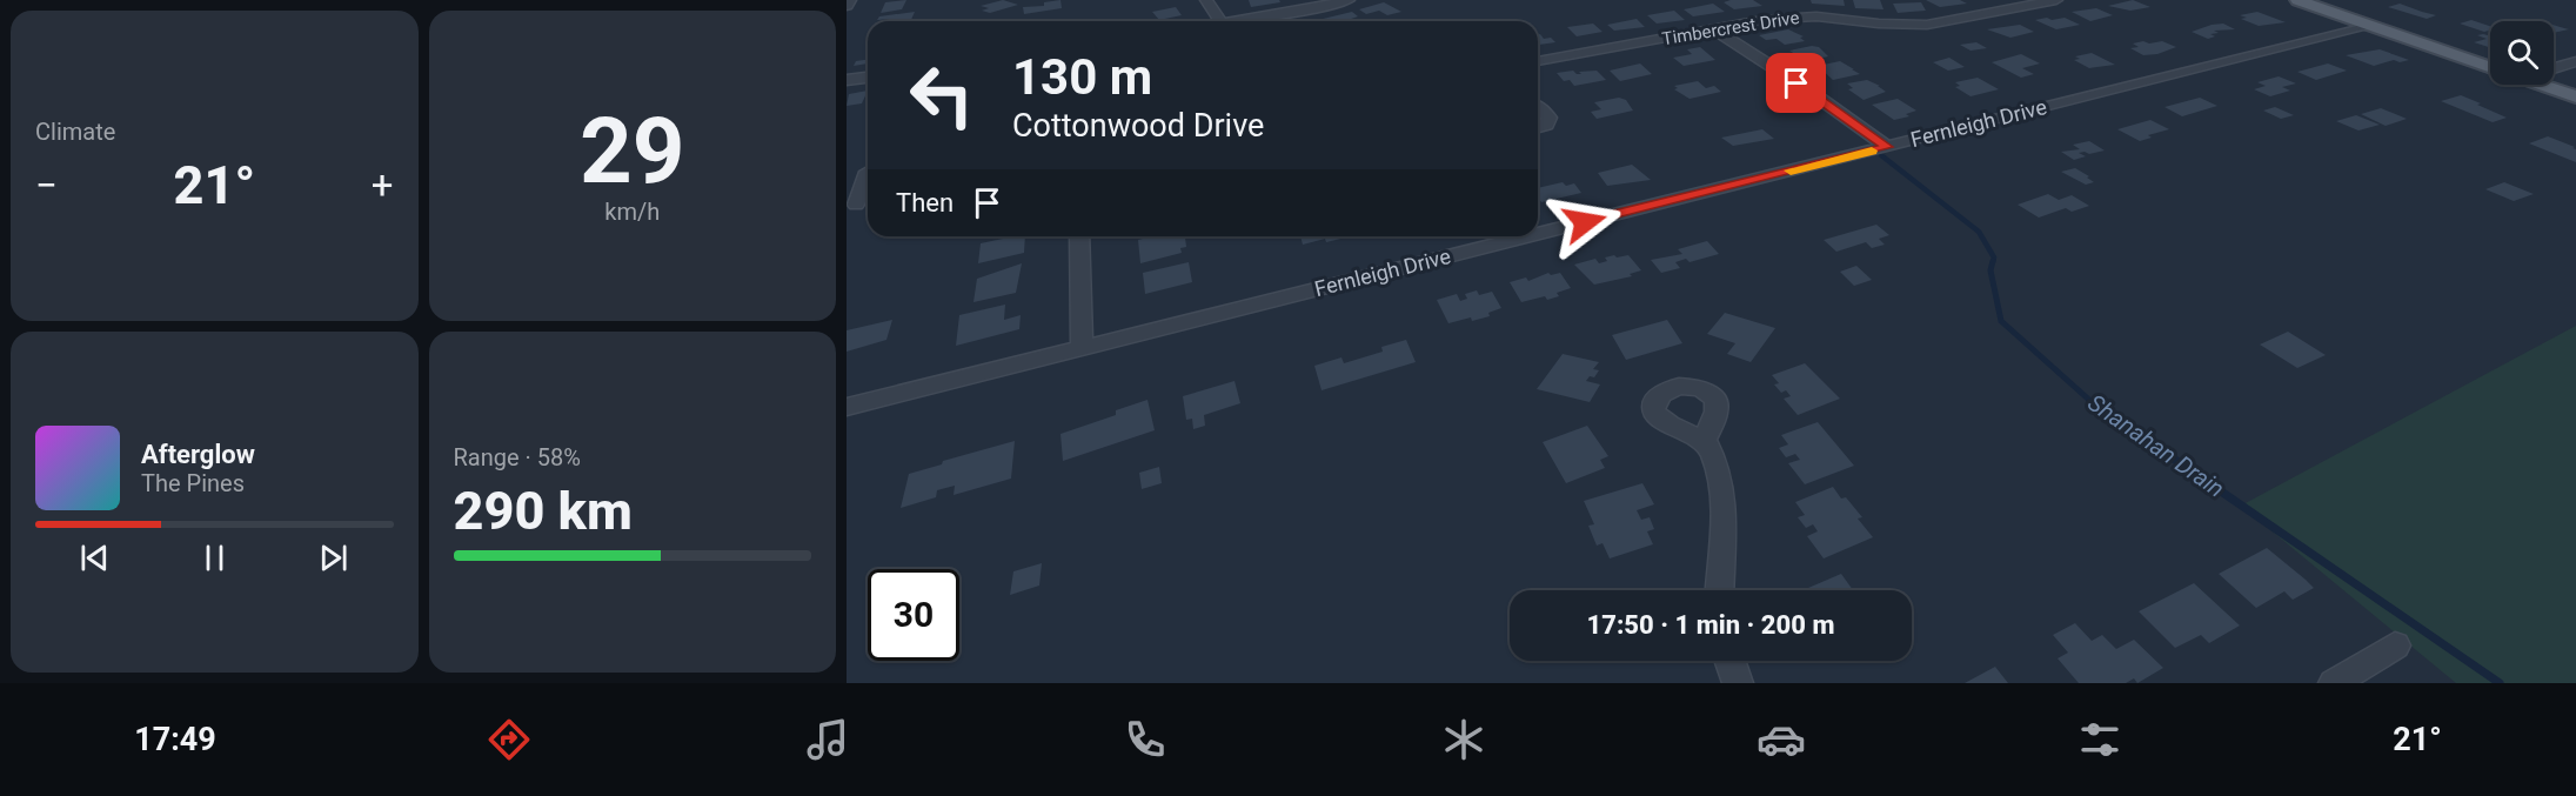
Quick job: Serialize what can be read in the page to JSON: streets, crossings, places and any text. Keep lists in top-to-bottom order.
{
  "streets": {
    "street": ["Timbercrest Drive", "Fernleigh Drive"]
  },
  "water": ["Shanahan Drain"],
  "page": {
    "tile": [
      "Climate",
      ["29", "km/h"],
      ["Range · 58%", "290 km"]
    ],
    "turn": ["130 m", "Cottonwood Drive"],
    "heat": ["−", "21°", "+"],
    "then": "Then",
    "song": ["Afterglow", "The Pines"],
    "limit": "30",
    "trip": "17:50 · 1 min · 200 m",
    "tabs": ["17:49", "21°"]
  }
}
